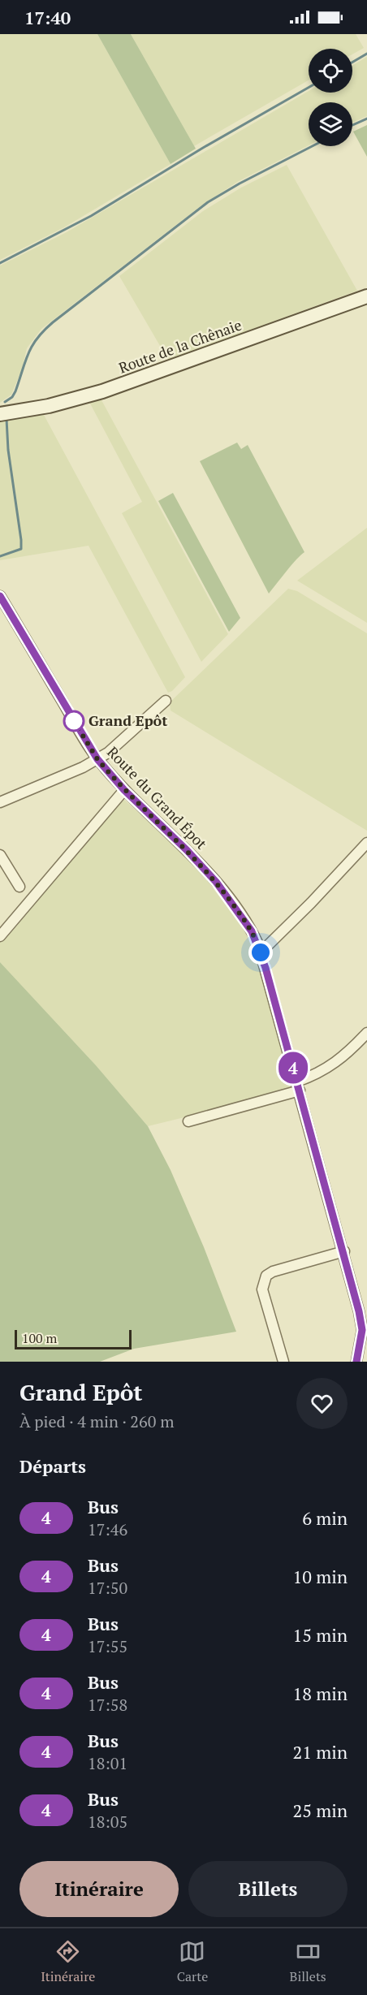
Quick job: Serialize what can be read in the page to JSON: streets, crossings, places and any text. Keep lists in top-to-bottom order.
{
  "streets": {
    "main road": ["Route de la Chênaie"],
    "street": ["Route du Grand Épot"]
  },
  "places": ["Grand Epôt"],
  "lines": ["bus line 4"],
  "scale_bar": "100 m",
  "page": {
    "status": "17:40",
    "on_map": "4",
    "scale": "100 m",
    "heading": [
      ["Grand Epôt", "À pied · 4 min · 260 m"],
      "Départs"
    ],
    "list": [
      {
        "mark": "4",
        "name": "Bus",
        "note": "17:46",
        "value": "6 min"
      },
      {
        "mark": "4",
        "name": "Bus",
        "note": "17:50",
        "value": "10 min"
      },
      {
        "mark": "4",
        "name": "Bus",
        "note": "17:55",
        "value": "15 min"
      },
      {
        "mark": "4",
        "name": "Bus",
        "note": "17:58",
        "value": "18 min"
      },
      {
        "mark": "4",
        "name": "Bus",
        "note": "18:01",
        "value": "21 min"
      },
      {
        "mark": "4",
        "name": "Bus",
        "note": "18:05",
        "value": "25 min"
      }
    ],
    "buttons": ["Itinéraire", "Billets"],
    "tabs": ["Itinéraire", "Carte", "Billets"]
  }
}
